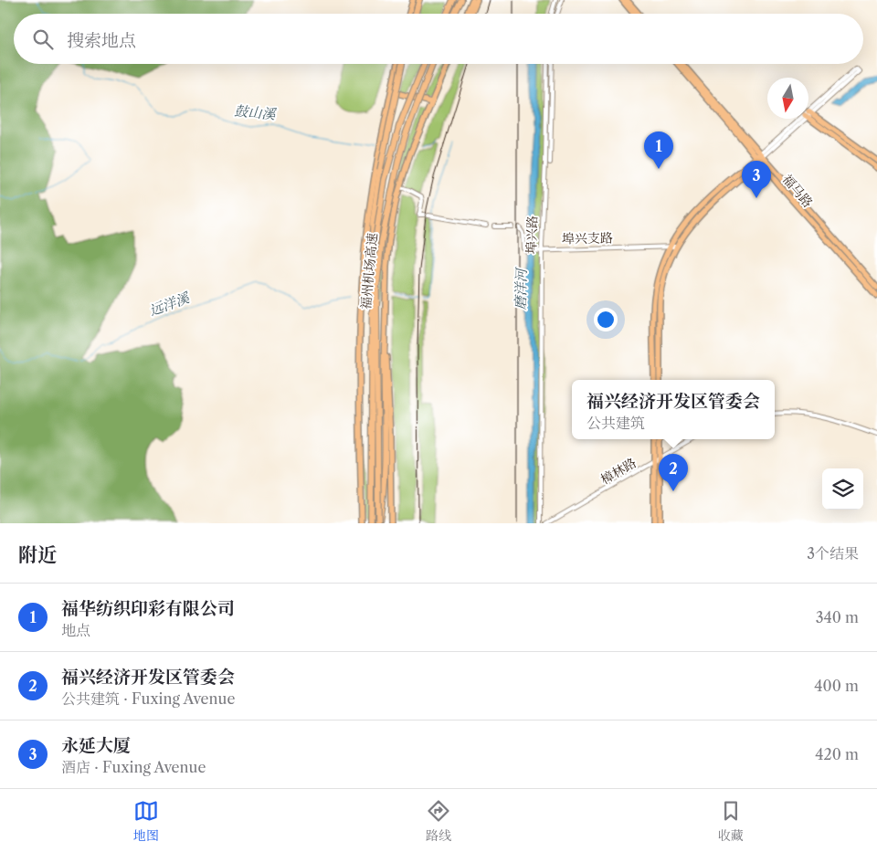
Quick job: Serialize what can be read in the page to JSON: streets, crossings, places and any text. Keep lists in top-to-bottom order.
{
  "streets": {
    "highway": ["福州机场高速"],
    "main road": ["福马路"],
    "street": ["埠兴路", "埠兴支路", "樟林路"]
  },
  "crossings": [
    ["埠兴路", "埠兴支路"]
  ],
  "water": ["鼓山溪", "磨洋河", "远洋溪"],
  "north": "bottom",
  "page": {
    "search": "搜索地点",
    "pins": ["1", "3", "2"],
    "popup": ["福兴经济开发区管委会", "公共建筑"],
    "heading": ["附近", "3个结果"],
    "list": [
      {
        "mark": "1",
        "name": "福华纺织印彩有限公司",
        "note": "地点",
        "value": "340 m"
      },
      {
        "mark": "2",
        "name": "福兴经济开发区管委会",
        "note": "公共建筑 · Fuxing Avenue",
        "value": "400 m"
      },
      {
        "mark": "3",
        "name": "永延大厦",
        "note": "酒店 · Fuxing Avenue",
        "value": "420 m"
      }
    ],
    "nav": ["地图", "路线", "收藏"]
  }
}
